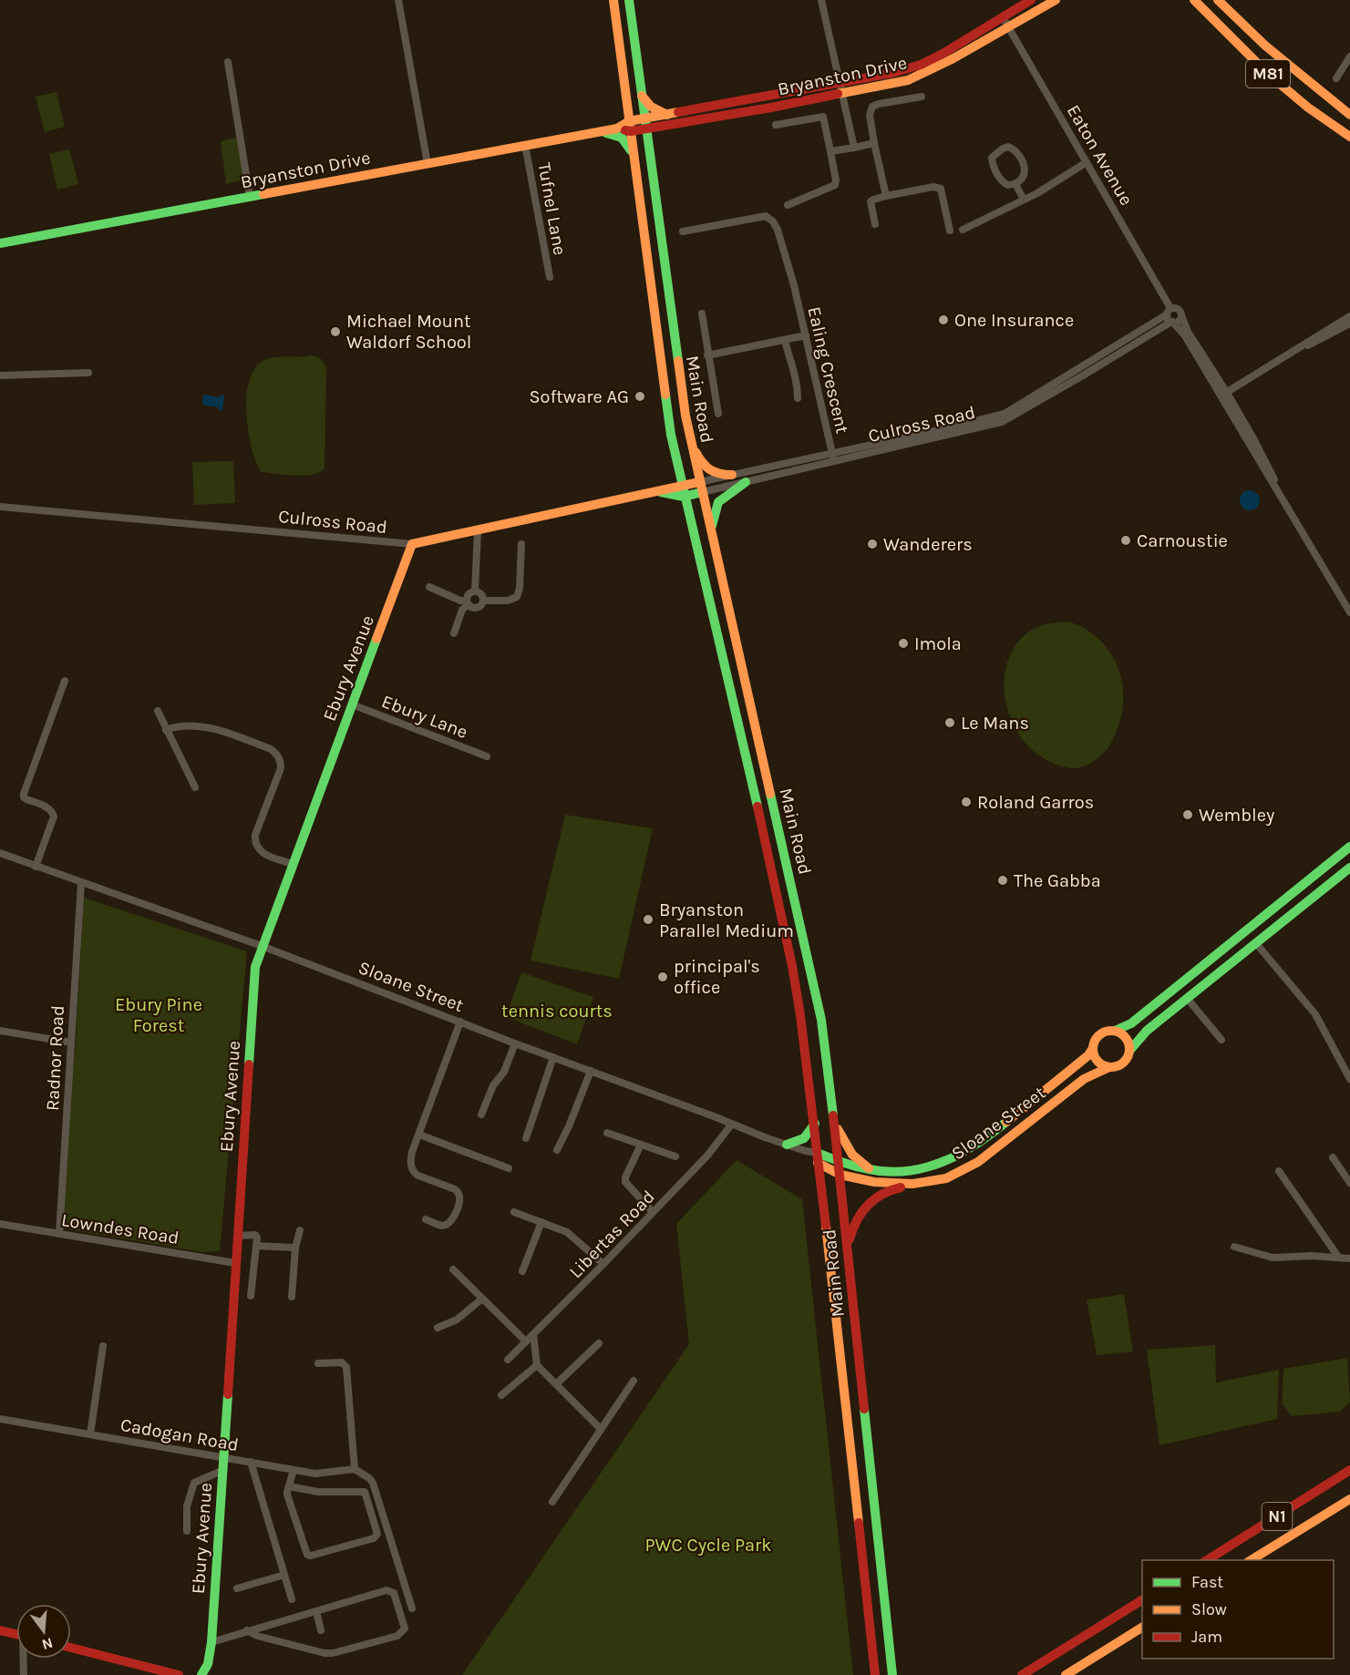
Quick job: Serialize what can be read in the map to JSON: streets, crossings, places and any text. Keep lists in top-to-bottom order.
{
  "streets": {
    "main road": [
      "M81",
      "Bryanston Drive",
      "Main Road",
      "Culross Road",
      "Ebury Avenue",
      "Sloane Street",
      "N1"
    ],
    "street": [
      "Eaton Avenue",
      "Tufnel Lane",
      "Ealing Crescent",
      "Ebury Lane",
      "Radnor Road",
      "Lowndes Road",
      "Libertas Road",
      "Cadogan Road"
    ]
  },
  "crossings": [
    ["Bryanston Drive", "Eaton Avenue"],
    ["Bryanston Drive", "Tufnel Lane"],
    ["Bryanston Drive", "Main Road"],
    ["Eaton Avenue", "Culross Road"],
    ["Ealing Crescent", "Culross Road"],
    ["Main Road", "Culross Road"],
    ["Main Road", "Sloane Street"],
    ["Culross Road", "Ebury Avenue"],
    ["Ebury Avenue", "Ebury Lane"],
    ["Ebury Avenue", "Sloane Street"],
    ["Ebury Avenue", "Lowndes Road"],
    ["Ebury Avenue", "Cadogan Road"],
    ["Sloane Street", "Radnor Road"],
    ["Sloane Street", "Libertas Road"],
    ["Radnor Road", "Lowndes Road"]
  ],
  "parks": ["Ebury Pine Forest", "tennis courts", "PWC Cycle Park"],
  "places": [
    "One Insurance",
    "Michael Mount Waldorf School",
    "Software AG",
    "Carnoustie",
    "Wanderers",
    "Imola",
    "Le Mans",
    "Roland Garros",
    "Wembley",
    "The Gabba",
    "Bryanston Parallel Medium",
    "principal's office"
  ],
  "legend": ["Fast", "Slow", "Jam"],
  "north": "bottom"
}
